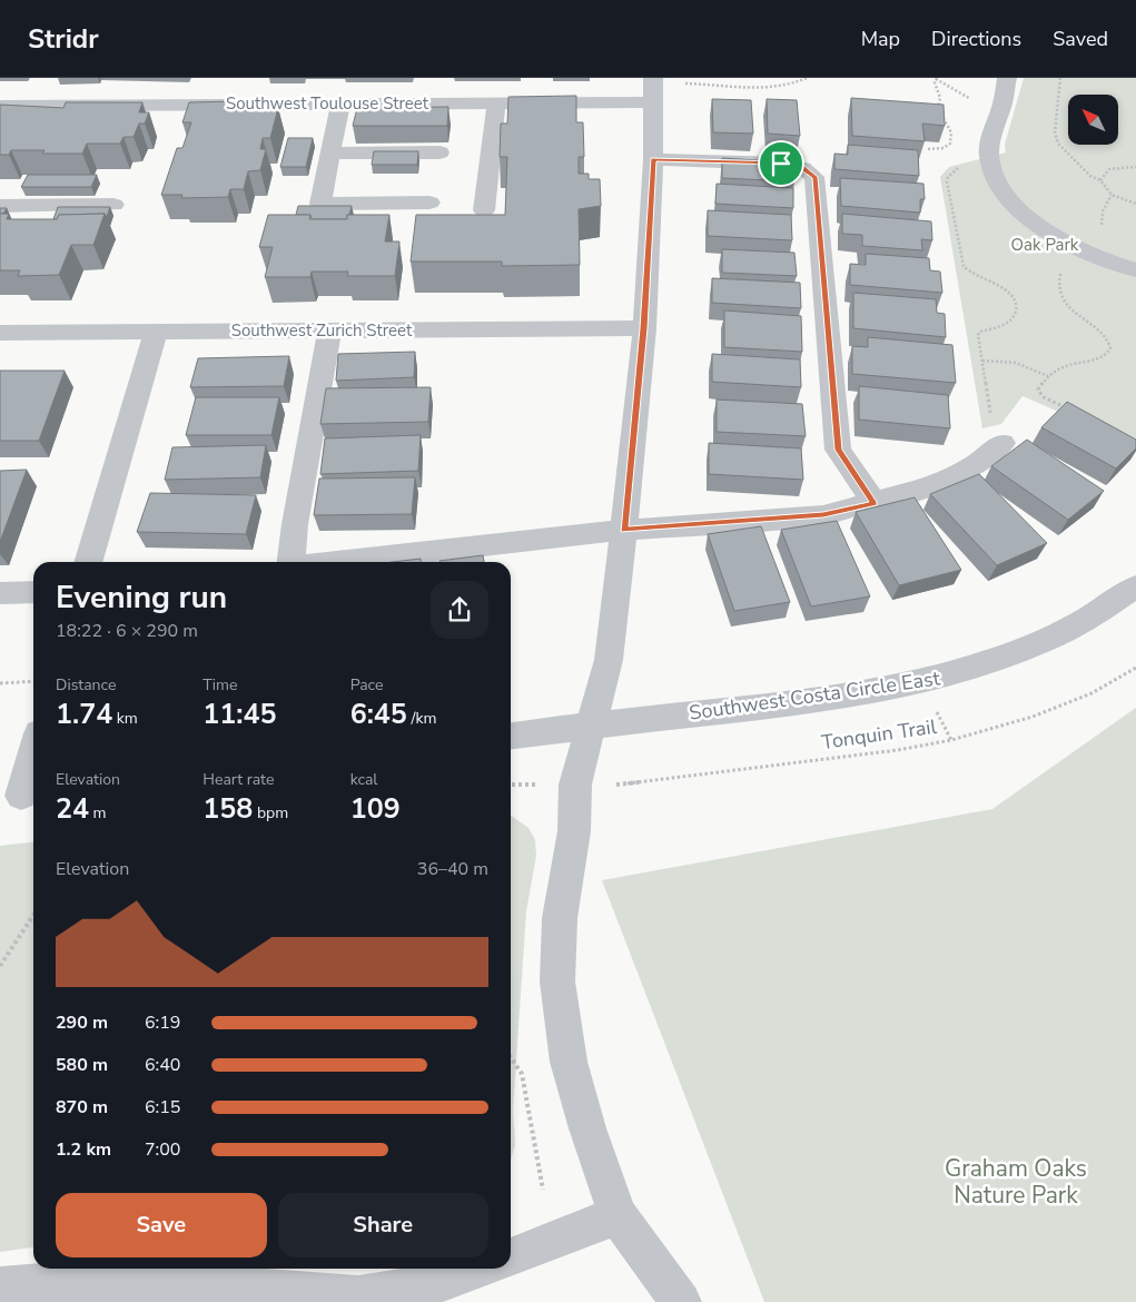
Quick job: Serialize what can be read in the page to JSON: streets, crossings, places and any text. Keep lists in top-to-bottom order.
{
  "streets": {
    "street": ["Southwest Toulouse Street", "Southwest Zurich Street", "Southwest Costa Circle East"],
    "path": ["Tonquin Trail"]
  },
  "parks": ["Oak Park", "Graham Oaks Nature Park"],
  "north": "top left",
  "page": {
    "header": "Stridr",
    "nav": ["Map", "Directions", "Saved"],
    "heading": ["Evening run", "18:22 · 6 × 290 m"],
    "stats": [
      ["Distance", "1.74 km"],
      ["Time", "11:45"],
      ["Pace", "6:45 /km"],
      ["Elevation", "24 m"],
      ["Heart rate", "158 bpm"],
      ["kcal", "109"]
    ],
    "chart": ["Elevation", "36–40 m"],
    "list": [
      {
        "name": "290 m",
        "note": "6:19"
      },
      {
        "name": "580 m",
        "note": "6:40"
      },
      {
        "name": "870 m",
        "note": "6:15"
      },
      {
        "name": "1.2 km",
        "note": "7:00"
      }
    ],
    "buttons": ["Save", "Share"]
  }
}
